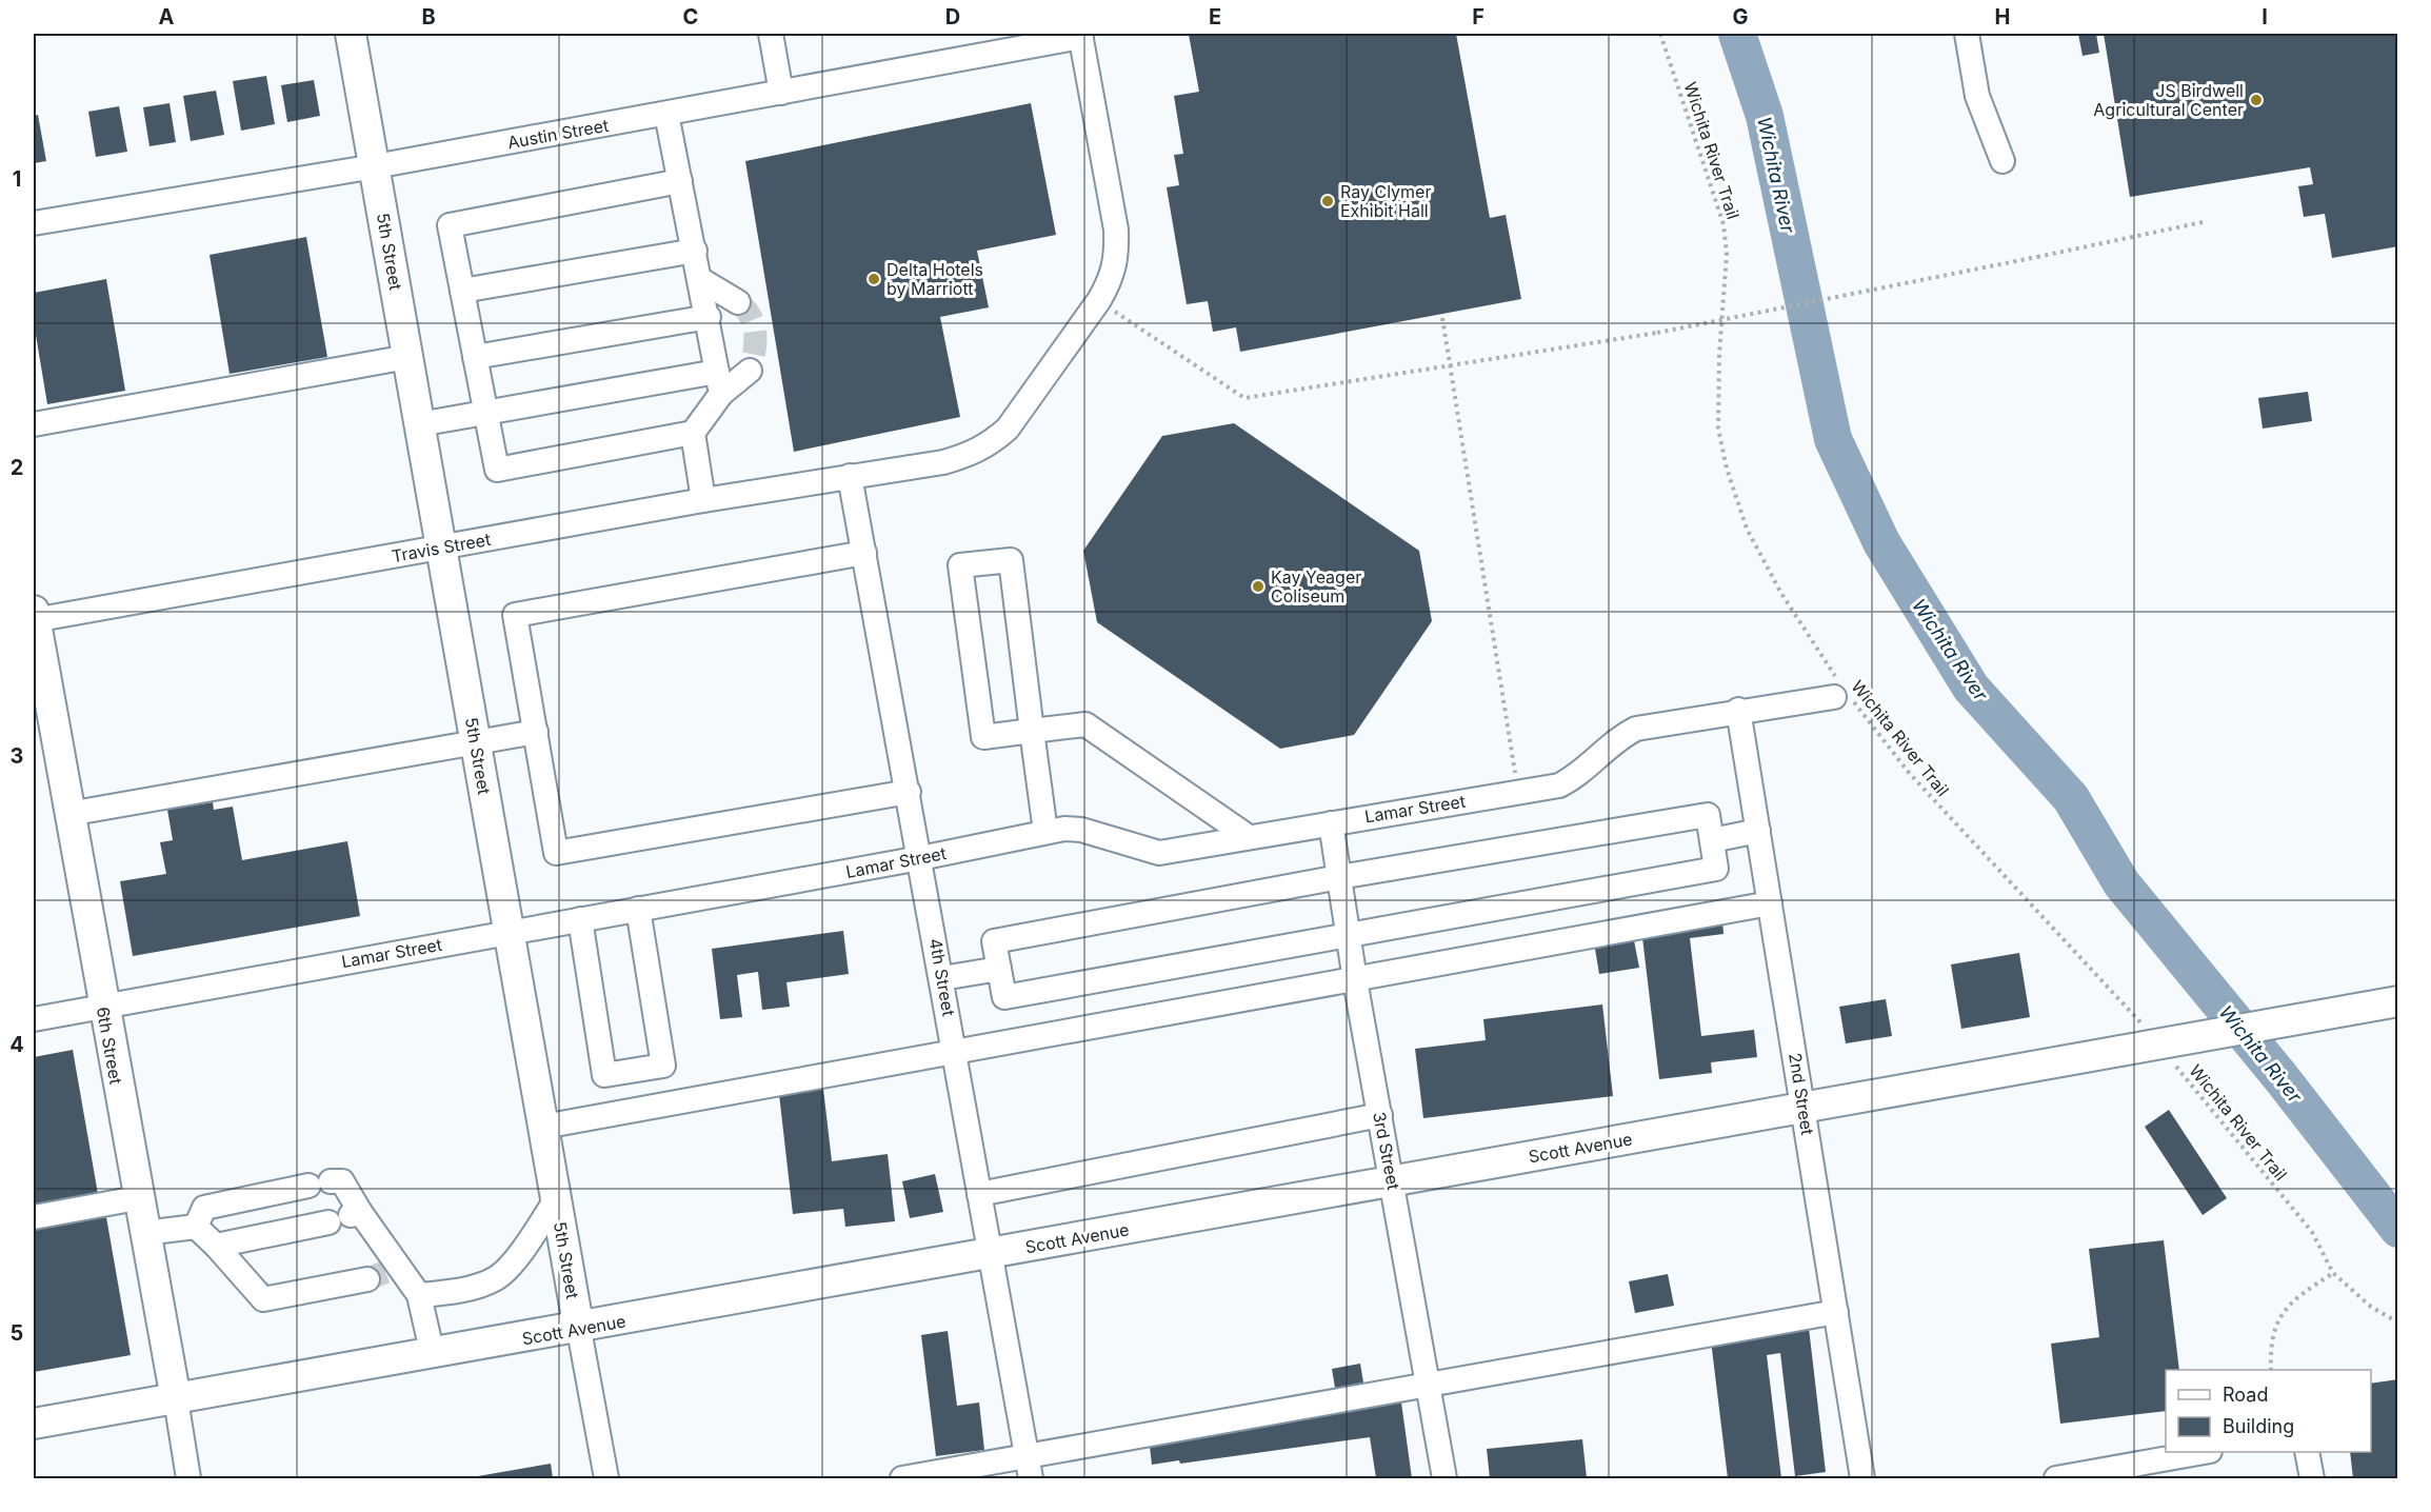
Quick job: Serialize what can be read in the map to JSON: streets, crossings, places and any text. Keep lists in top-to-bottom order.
{
  "streets": {
    "main road": ["5th Street", "6th Street", "Scott Avenue"],
    "street": [
      "Austin Street",
      "Travis Street",
      "Lamar Street",
      "4th Street",
      "2nd Street",
      "3rd Street"
    ],
    "path": ["Wichita River Trail"]
  },
  "crossings": [
    ["Austin Street", "5th Street"],
    ["Austin Street", "Travis Street"],
    ["Wichita River Trail", "Lamar Street"],
    ["5th Street", "Travis Street"],
    ["5th Street", "Lamar Street"],
    ["5th Street", "Scott Avenue"],
    ["Travis Street", "4th Street"],
    ["Travis Street", "6th Street"],
    ["Lamar Street", "4th Street"],
    ["Lamar Street", "6th Street"],
    ["Lamar Street", "2nd Street"],
    ["Lamar Street", "3rd Street"],
    ["4th Street", "Scott Avenue"],
    ["6th Street", "Scott Avenue"],
    ["2nd Street", "Scott Avenue"],
    ["Scott Avenue", "3rd Street"]
  ],
  "water": ["Wichita River"],
  "places": [
    "JS Birdwell Agricultural Center",
    "Ray Clymer Exhibit Hall",
    "Delta Hotels by Marriott",
    "Kay Yeager Coliseum"
  ],
  "legend": ["Road", "Building"],
  "grid": {
    "columns": [
      "A",
      "B",
      "C",
      "D",
      "E",
      "F",
      "G",
      "H",
      "I"
    ],
    "rows": [
      "1",
      "2",
      "3",
      "4",
      "5"
    ]
  }
}
